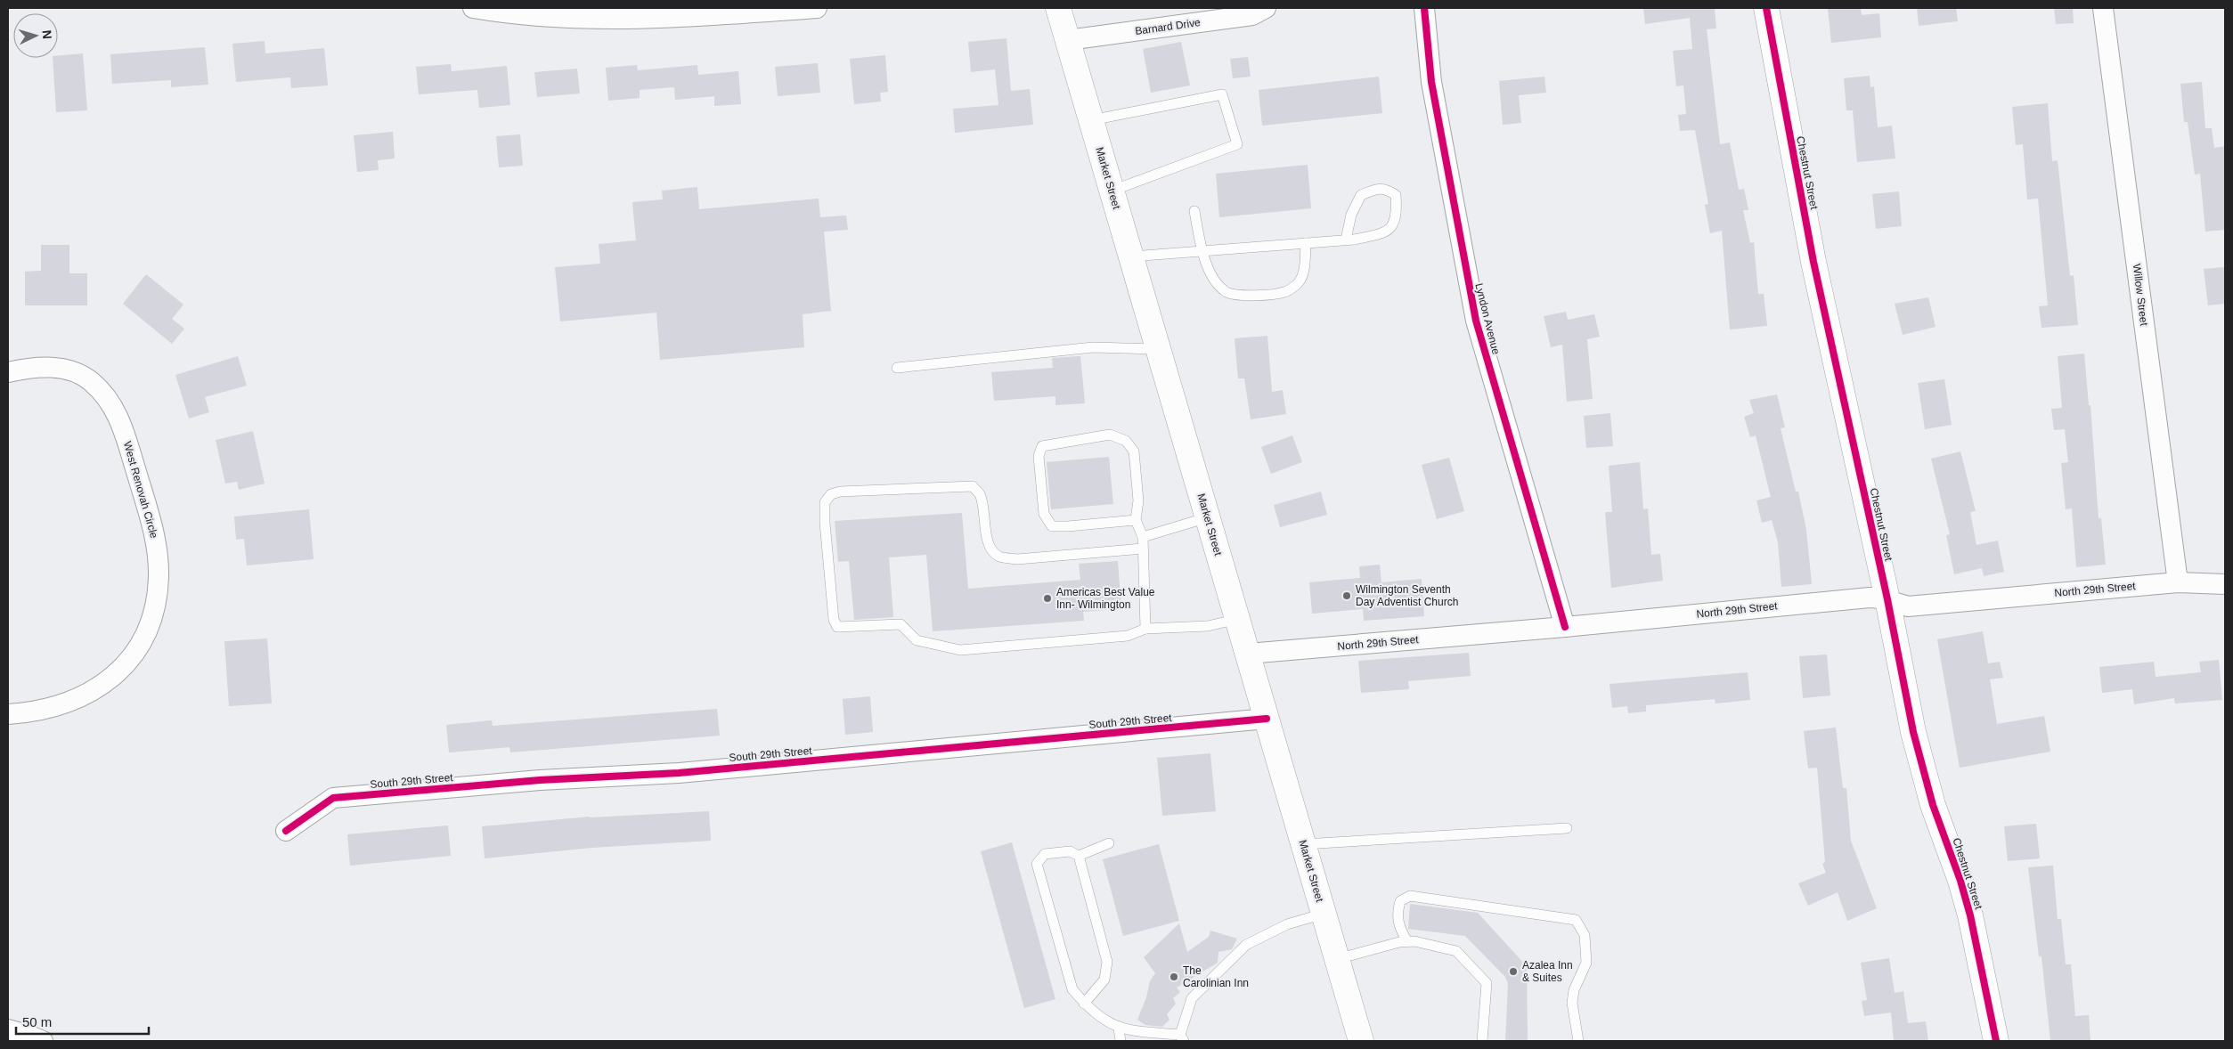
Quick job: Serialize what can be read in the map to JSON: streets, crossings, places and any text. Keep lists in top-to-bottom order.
{
  "streets": {
    "main road": ["Chestnut Street", "Market Street"],
    "street": [
      "Barnard Drive",
      "Willow Street",
      "Lyndon Avenue",
      "West Renovah Circle",
      "North 29th Street",
      "South 29th Street"
    ]
  },
  "crossings": [
    ["Barnard Drive", "Market Street"],
    ["Chestnut Street", "North 29th Street"],
    ["Market Street", "North 29th Street"],
    ["Market Street", "South 29th Street"],
    ["Willow Street", "North 29th Street"],
    ["Lyndon Avenue", "North 29th Street"]
  ],
  "places": [
    "Wilmington Seventh Day Adventist Church",
    "Americas Best Value Inn- Wilmington",
    "Azalea Inn & Suites",
    "The Carolinian Inn"
  ],
  "scale_bar": "50 m",
  "north": "right"
}
